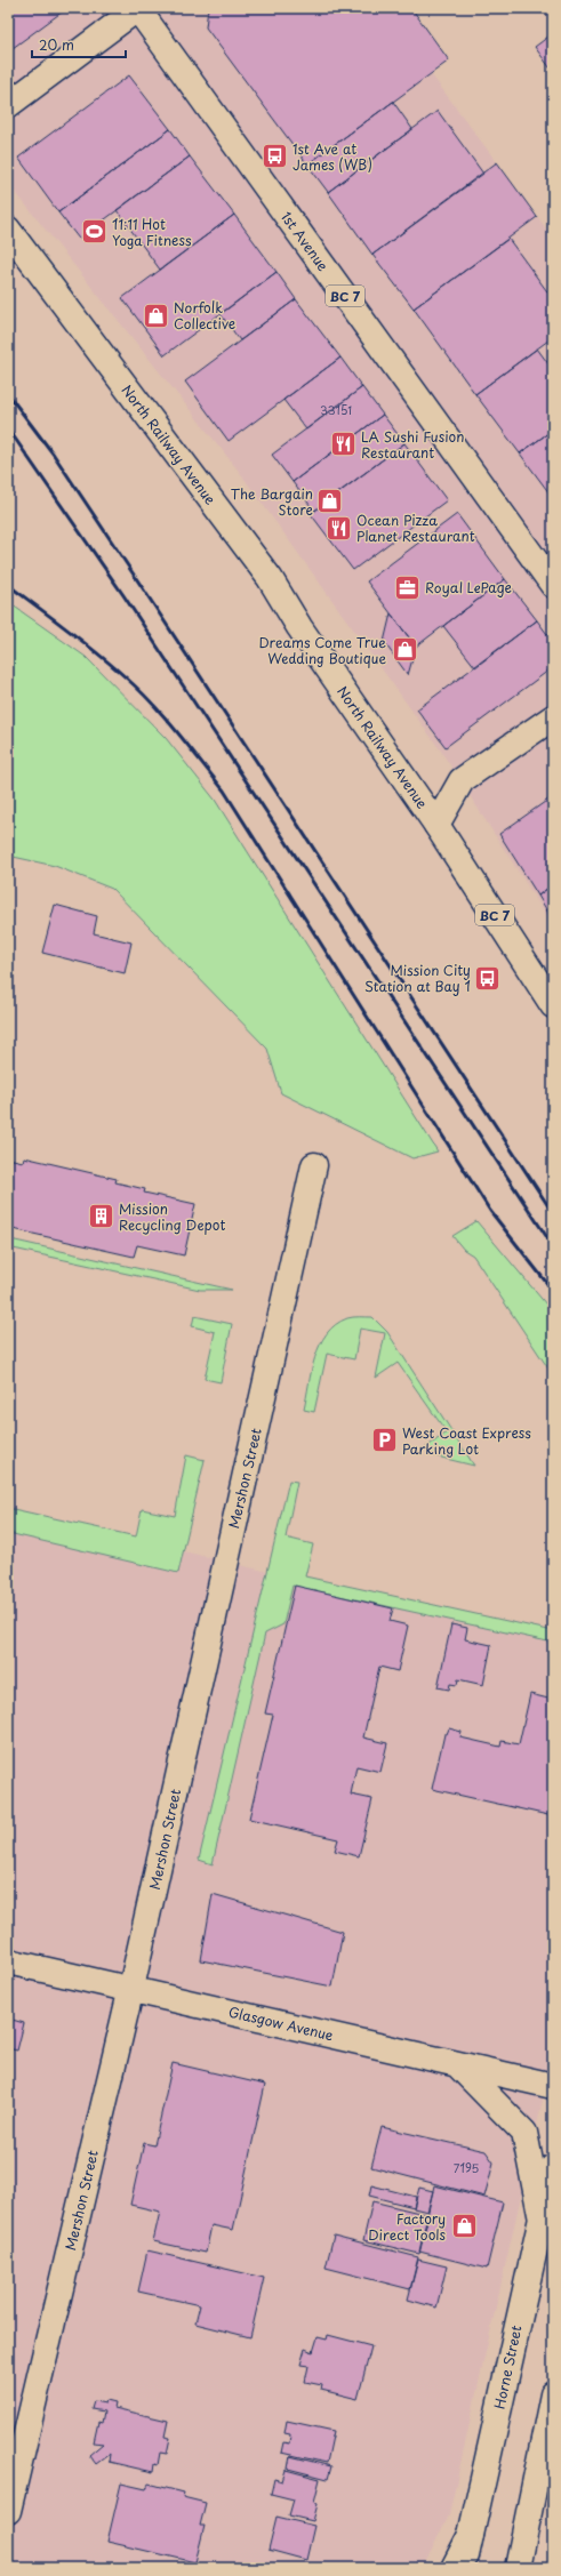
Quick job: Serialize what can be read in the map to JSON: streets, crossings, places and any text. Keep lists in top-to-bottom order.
{
  "streets": {
    "main road": [
      "1st Avenue",
      "BC 7",
      "North Railway Avenue",
      "Mershon Street",
      "Glasgow Avenue",
      "Horne Street"
    ]
  },
  "crossings": [
    ["Mershon Street", "Glasgow Avenue"]
  ],
  "places": {
    "bus stop": ["1st Ave at James (WB)", "Mission City Station at Bay 1"],
    "sports": ["11:11 Hot Yoga Fitness"],
    "shop": [
      "Norfolk Collective",
      "The Bargain Store",
      "Dreams Come True Wedding Boutique",
      "Factory Direct Tools"
    ],
    "restaurant": ["LA Sushi Fusion Restaurant", "Ocean Pizza Planet Restaurant"],
    "office": ["Royal LePage"],
    "building": ["Mission Recycling Depot"],
    "parking": ["West Coast Express Parking Lot"]
  },
  "house_numbers": ["33151", "7195"],
  "scale_bar": "20 m"
}
